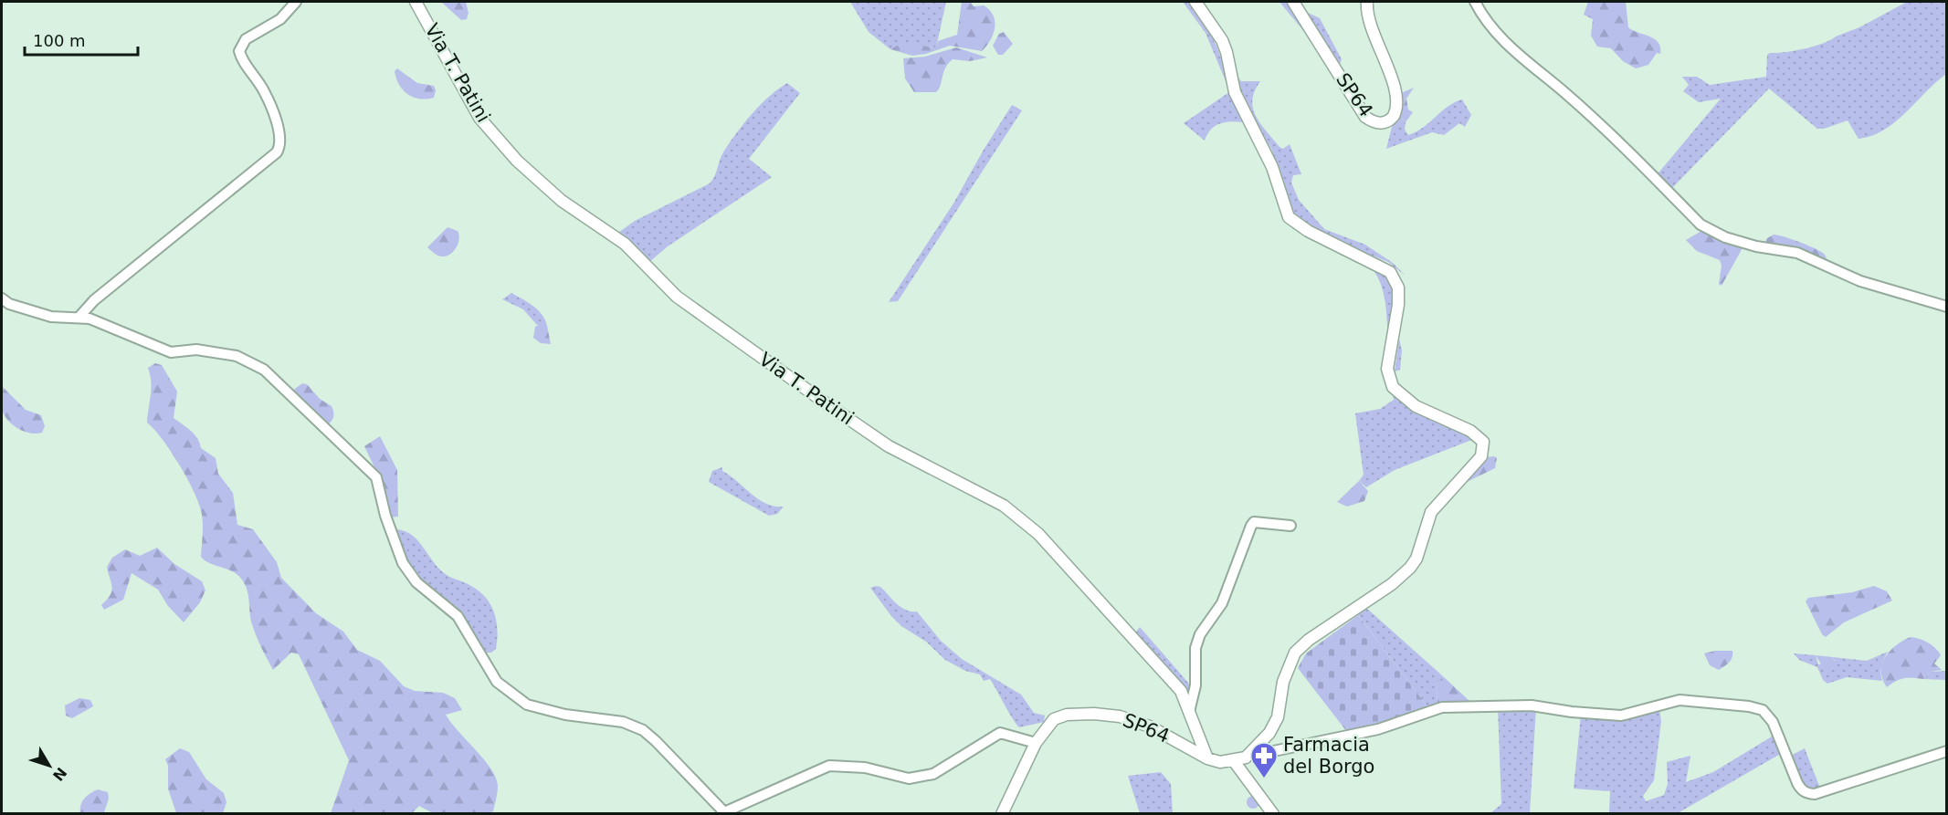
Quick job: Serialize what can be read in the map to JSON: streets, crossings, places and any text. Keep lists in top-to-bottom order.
{
  "streets": {
    "street": ["Via T. Patini", "SP64"]
  },
  "crossings": [
    ["Via T. Patini", "SP64"]
  ],
  "places": {
    "pharmacy": ["Farmacia del Borgo"]
  },
  "scale_bar": "100 m",
  "north": "bottom right"
}
